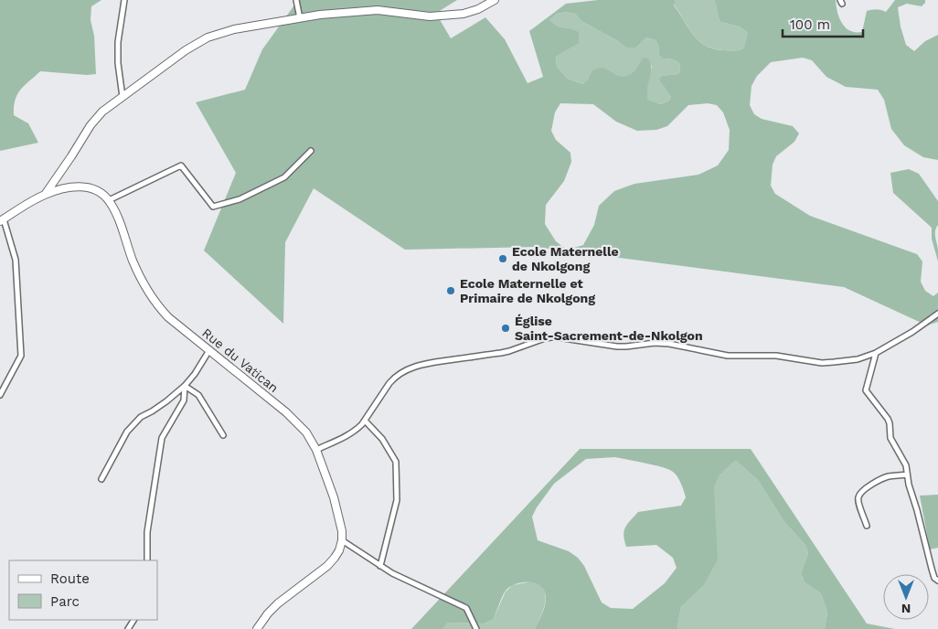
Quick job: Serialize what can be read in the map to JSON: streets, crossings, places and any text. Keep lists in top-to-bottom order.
{
  "streets": {
    "street": ["Rue du Vatican"]
  },
  "places": ["Ecole Maternelle de Nkolgong", "Ecole Maternelle et Primaire de Nkolgong", "Église Saint-Sacrement-de-Nkolgon"],
  "legend": ["Route", "Parc"],
  "scale_bar": "100 m",
  "north": "bottom"
}
